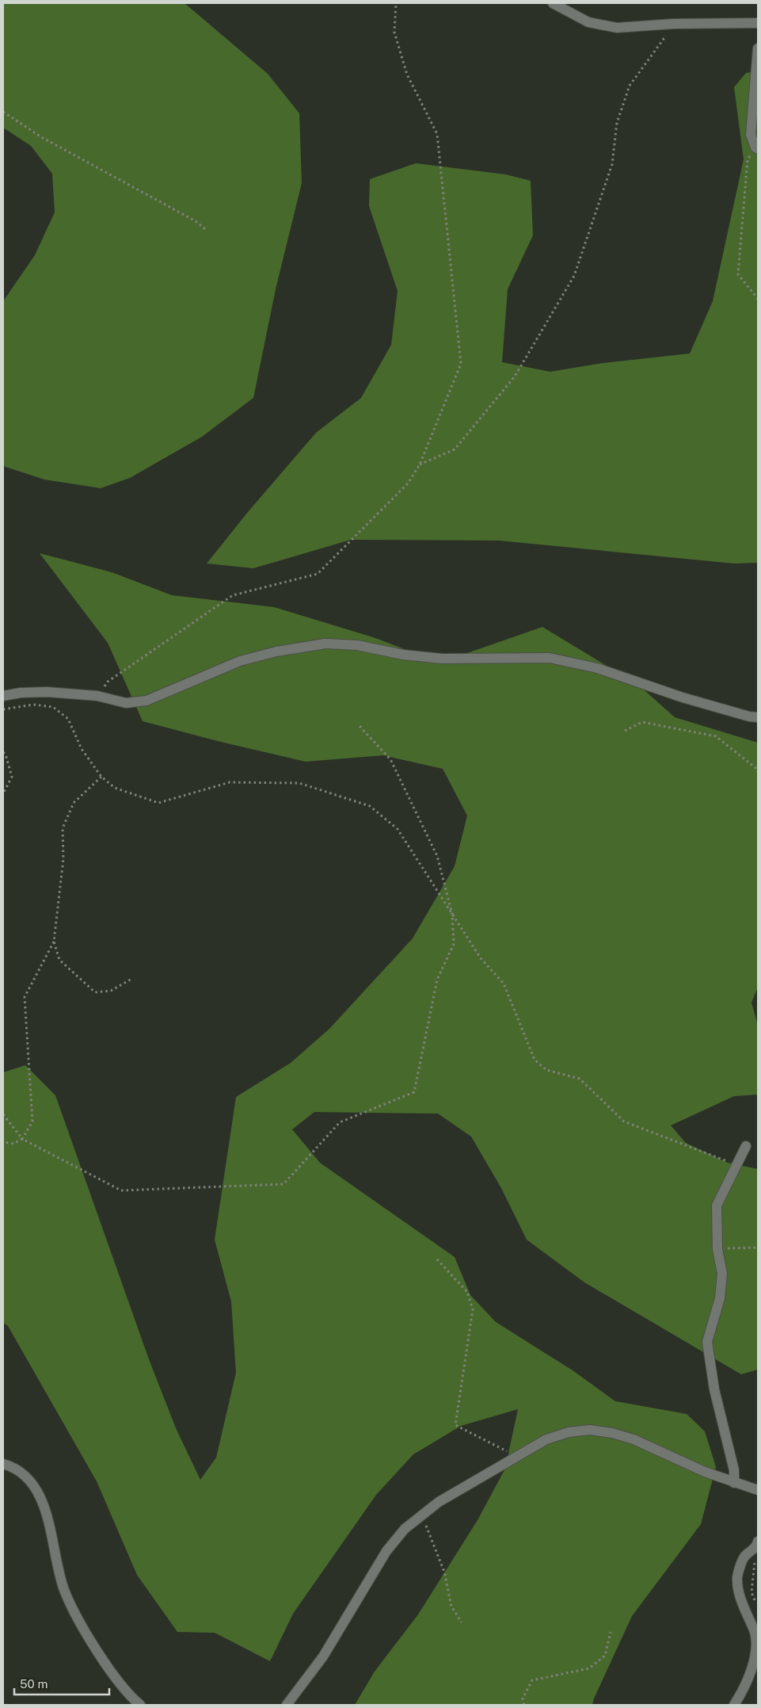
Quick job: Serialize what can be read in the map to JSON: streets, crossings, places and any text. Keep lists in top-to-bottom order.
{
  "scale_bar": "50 m"
}
